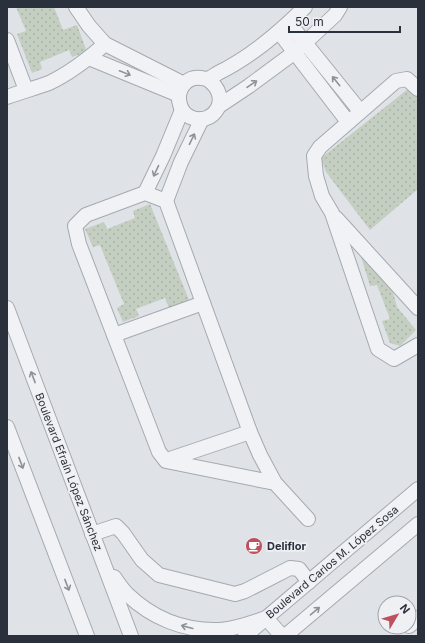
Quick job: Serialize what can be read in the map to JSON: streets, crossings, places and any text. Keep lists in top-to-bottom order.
{
  "streets": {
    "street": ["Boulevard Efraín López Sánchez", "Boulevard Carlos M. López Sosa"]
  },
  "places": {
    "cafe": ["Deliflor"]
  },
  "scale_bar": "50 m",
  "north": "top right"
}
